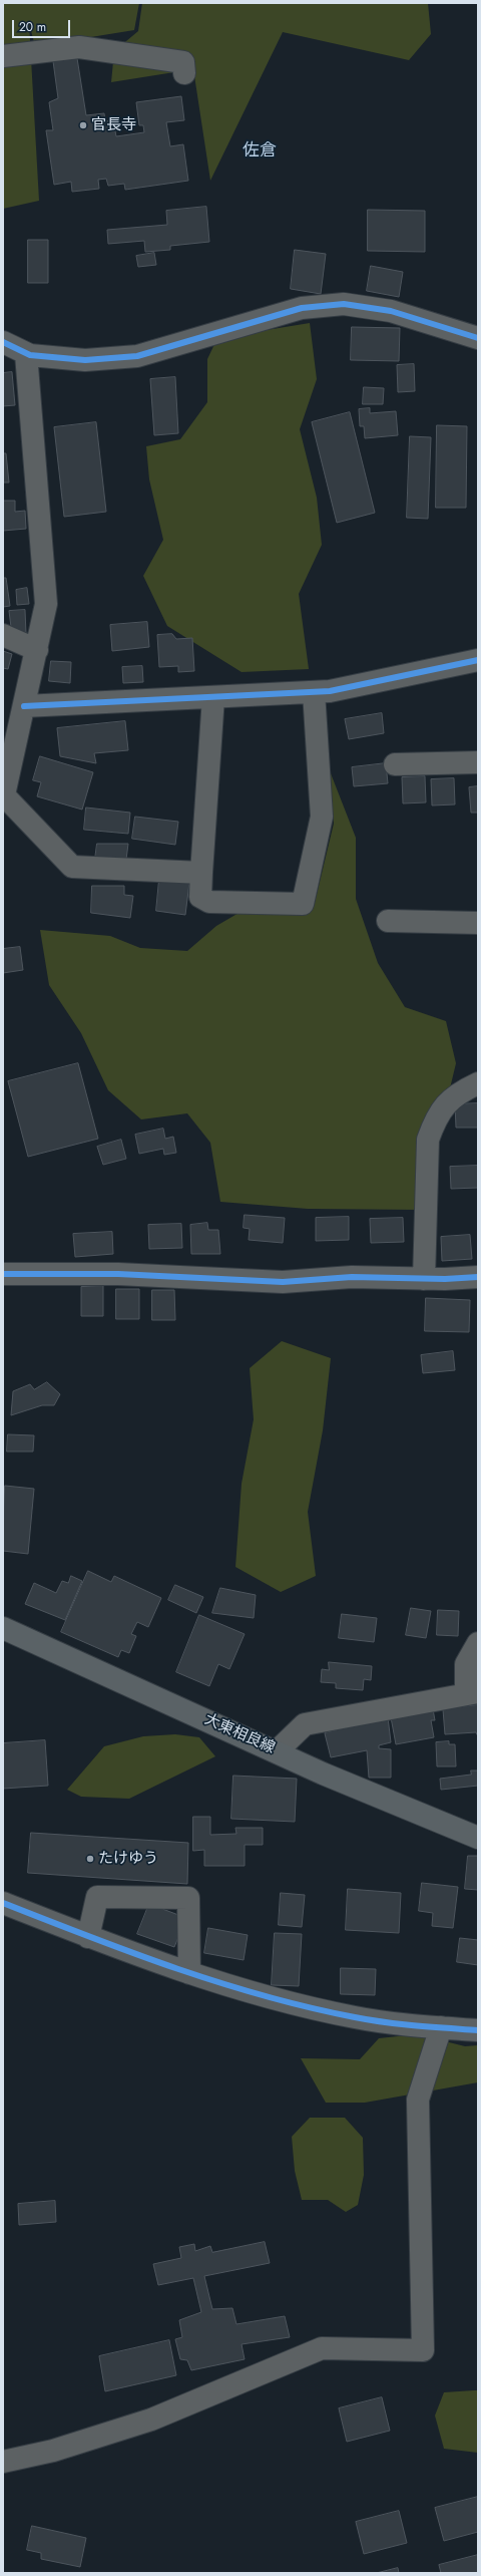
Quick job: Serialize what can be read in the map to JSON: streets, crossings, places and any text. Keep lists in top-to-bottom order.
{
  "streets": {
    "main road": ["大東相良線"]
  },
  "districts": ["佐倉"],
  "places": ["官長寺", "たけゆう"],
  "scale_bar": "20 m"
}
